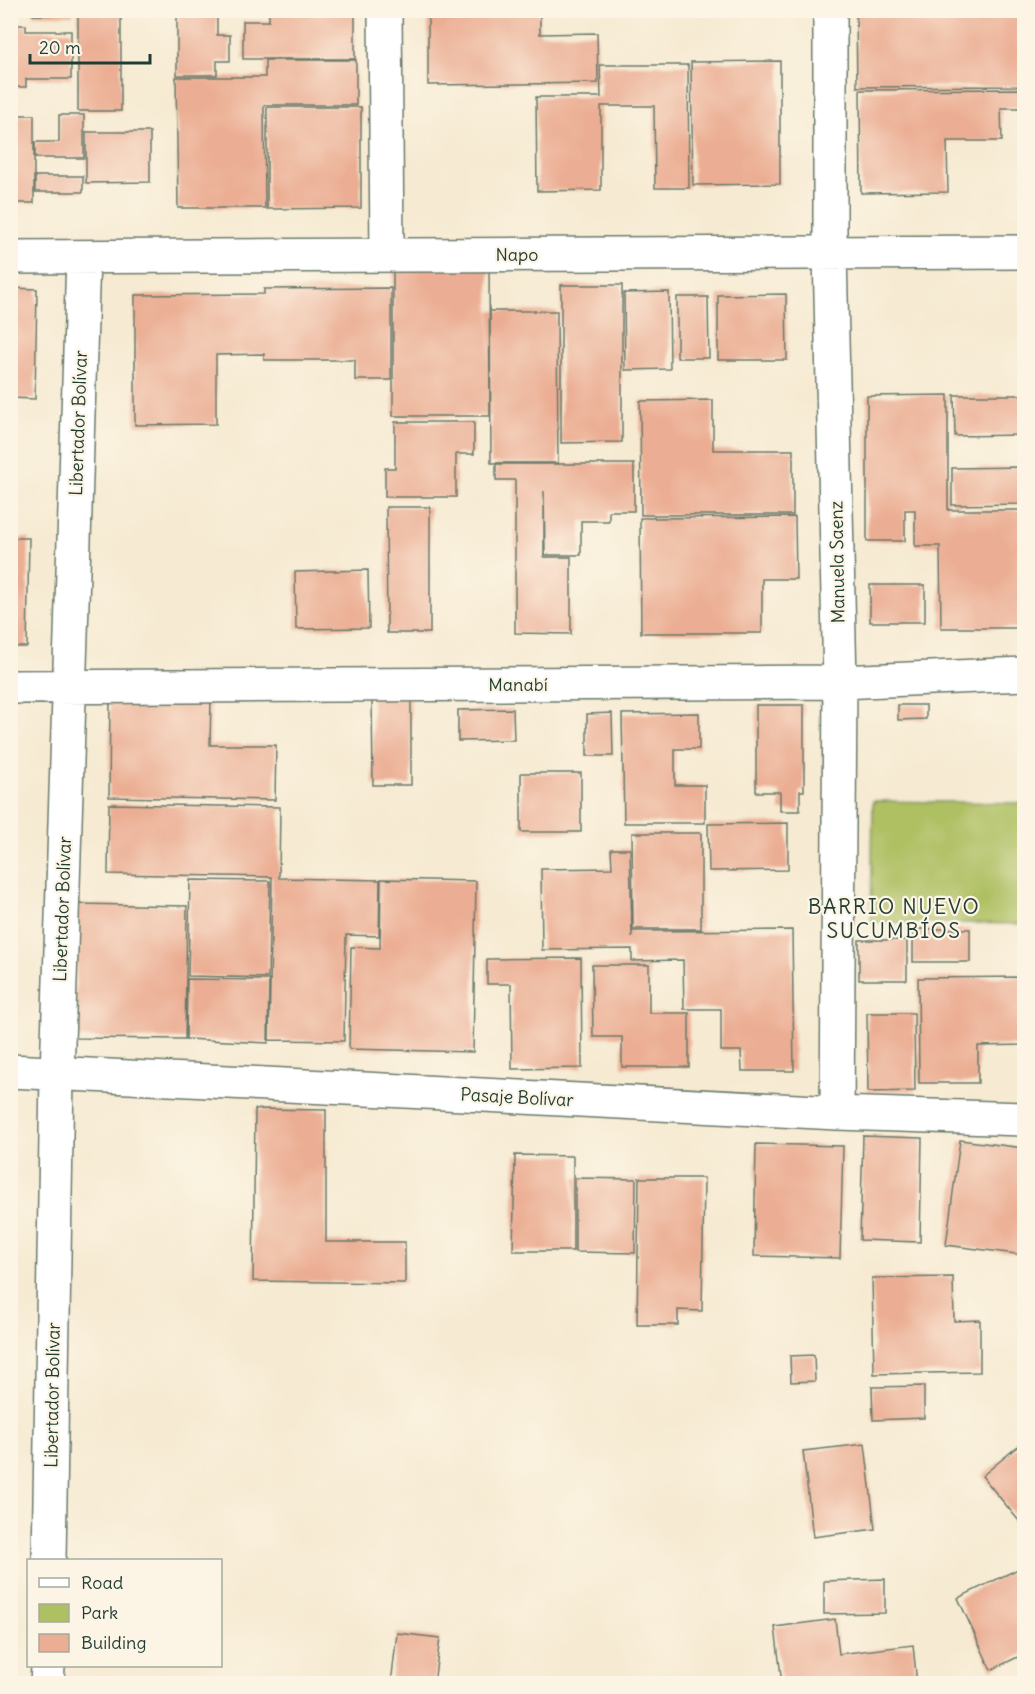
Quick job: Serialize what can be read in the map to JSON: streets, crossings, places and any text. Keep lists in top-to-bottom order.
{
  "streets": {
    "street": [
      "Napo",
      "Libertador Bolívar",
      "Manuela Saenz",
      "Manabí",
      "Pasaje Bolívar"
    ]
  },
  "crossings": [
    ["Napo", "Libertador Bolívar"],
    ["Napo", "Manuela Saenz"],
    ["Libertador Bolívar", "Manabí"],
    ["Libertador Bolívar", "Pasaje Bolívar"],
    ["Manuela Saenz", "Manabí"],
    ["Manuela Saenz", "Pasaje Bolívar"]
  ],
  "districts": ["BARRIO NUEVO SUCUMBÍOS"],
  "legend": ["Road", "Park", "Building"],
  "scale_bar": "20 m"
}
